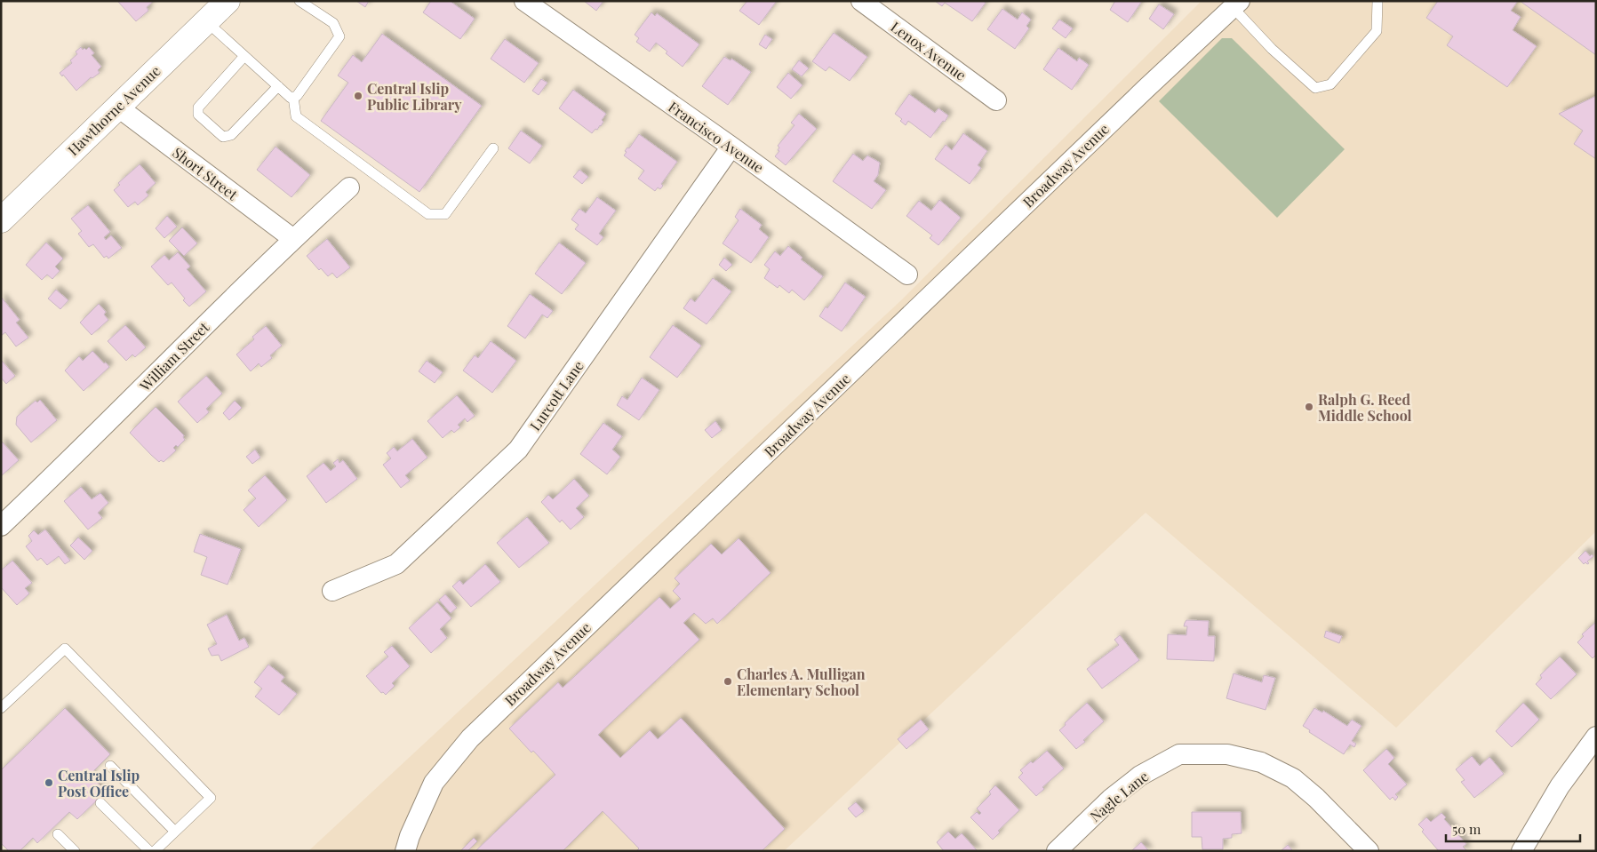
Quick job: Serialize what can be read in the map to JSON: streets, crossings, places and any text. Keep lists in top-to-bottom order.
{
  "streets": {
    "street": [
      "Lenox Avenue",
      "Hawthorne Avenue",
      "Francisco Avenue",
      "Broadway Avenue",
      "Short Street",
      "William Street",
      "Lurcott Lane",
      "Nagle Lane"
    ]
  },
  "crossings": [
    ["Hawthorne Avenue", "Short Street"],
    ["Francisco Avenue", "Lurcott Lane"],
    ["Short Street", "William Street"]
  ],
  "places": [
    "Central Islip Public Library",
    "Ralph G. Reed Middle School",
    "Charles A. Mulligan Elementary School",
    "Central Islip Post Office"
  ],
  "scale_bar": "50 m"
}
